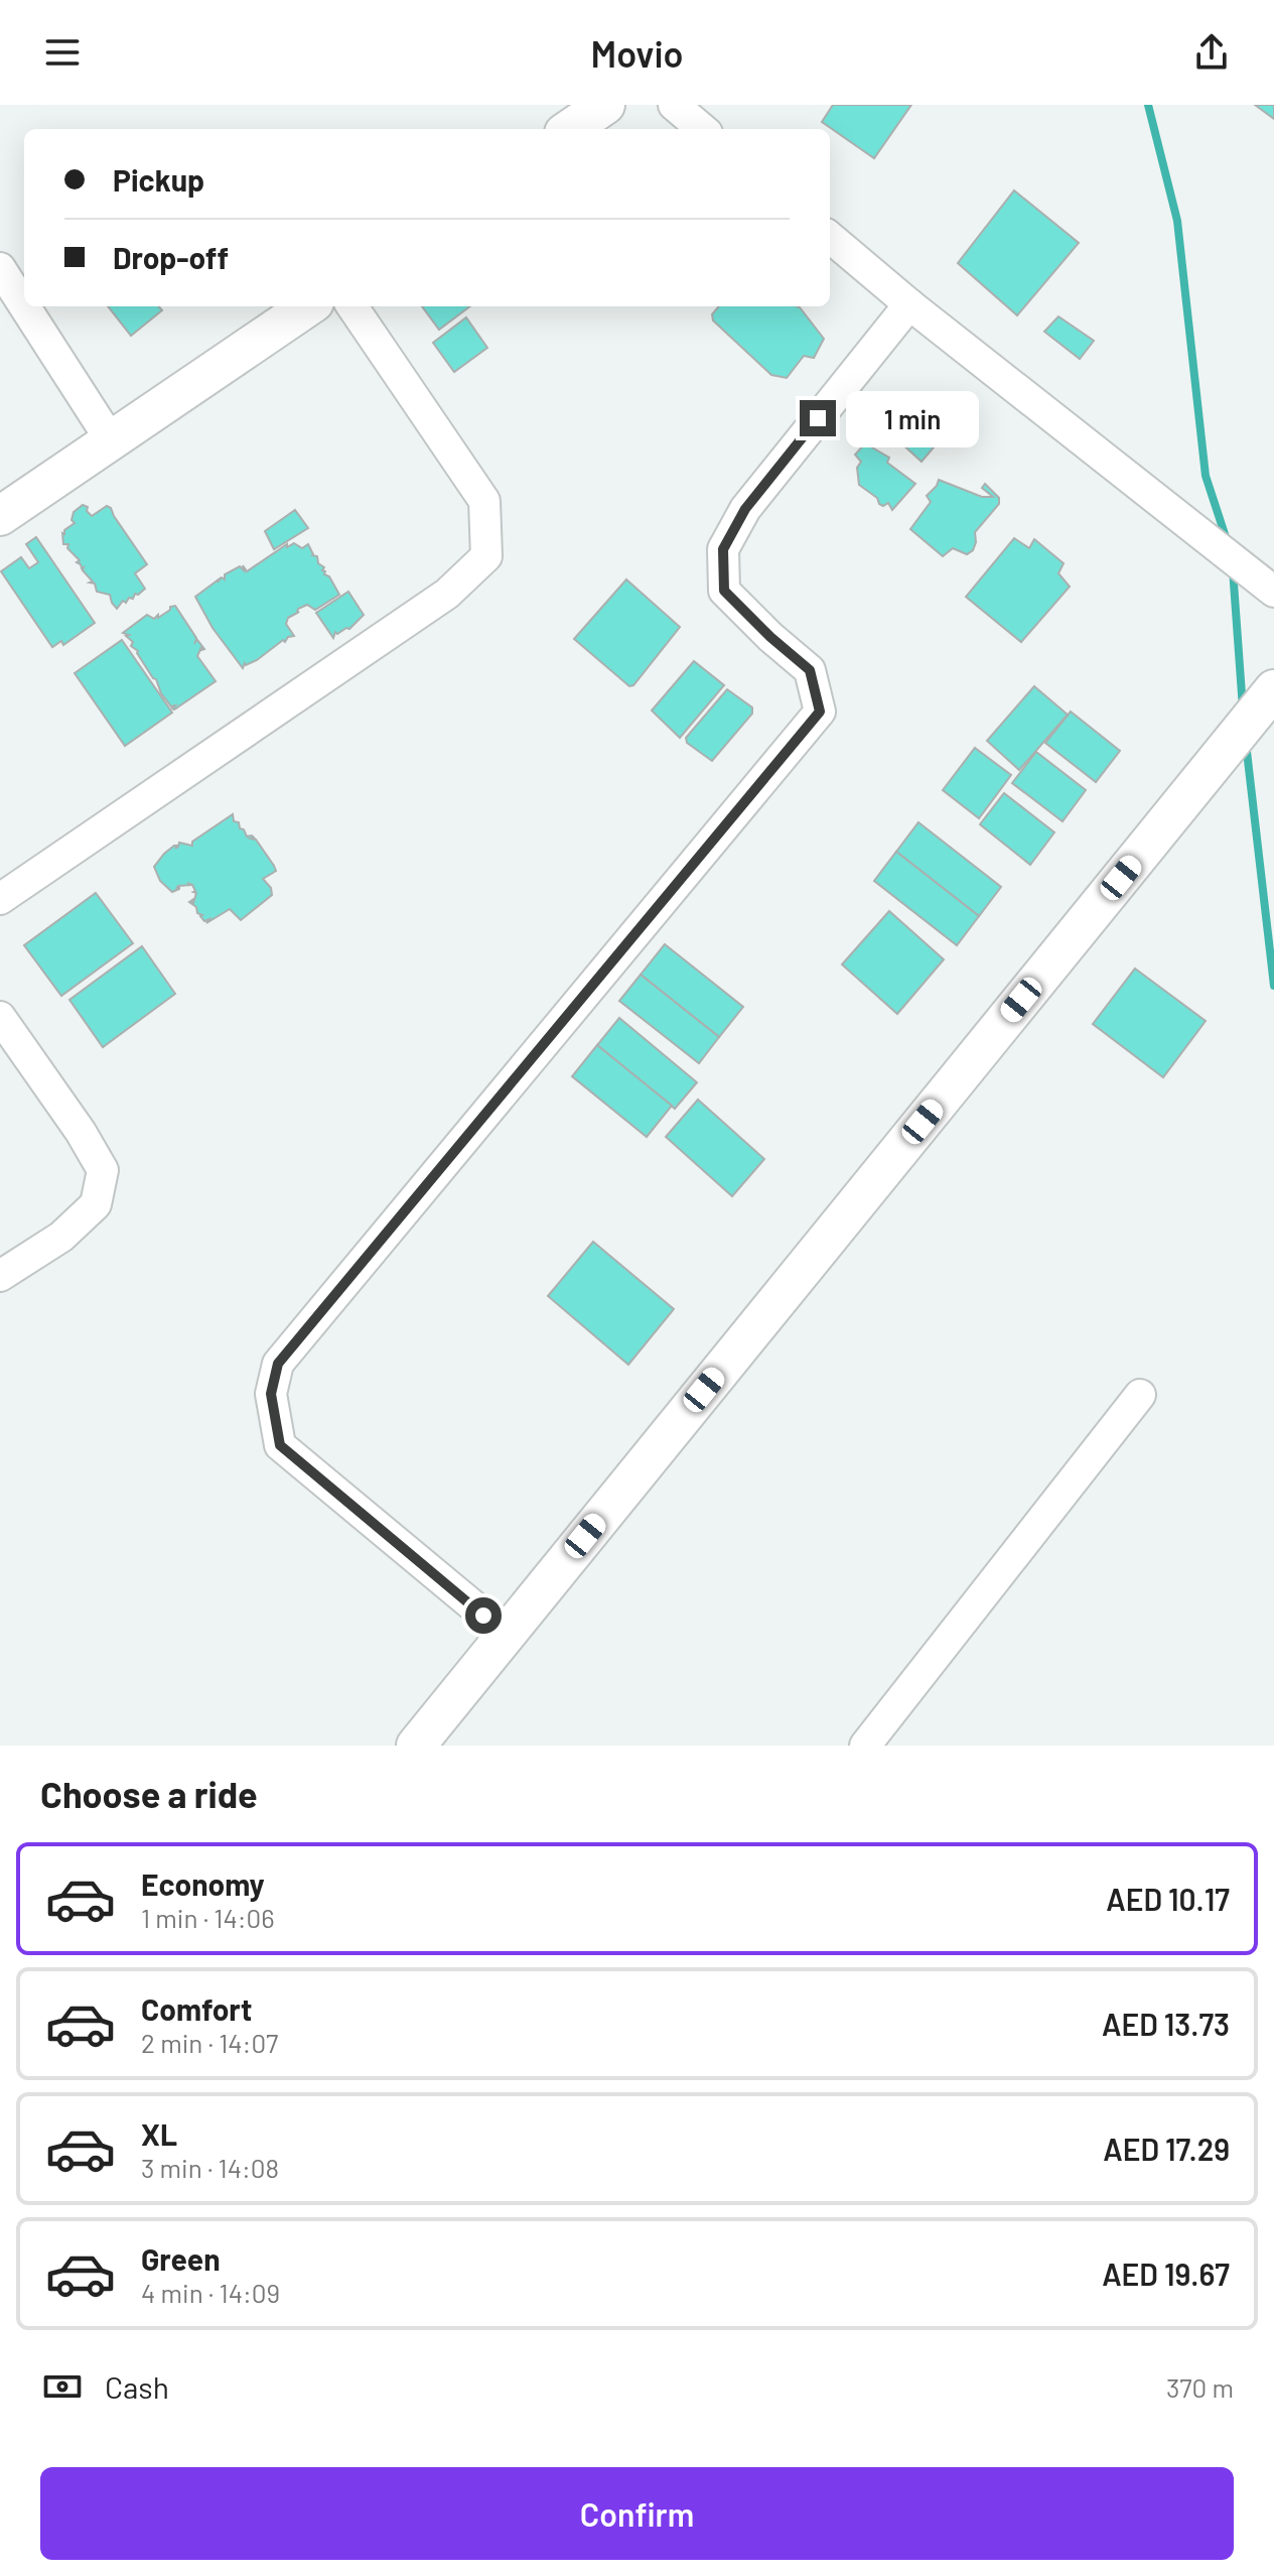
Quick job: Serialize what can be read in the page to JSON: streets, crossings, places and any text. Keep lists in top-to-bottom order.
{
  "page": {
    "header": "Movio",
    "banner": ["Pickup", "Drop-off"],
    "bubble": "1 min",
    "heading": "Choose a ride",
    "list": [
      {
        "name": "Economy",
        "note": "1 min · 14:06",
        "value": "AED 10.17"
      },
      {
        "name": "Comfort",
        "note": "2 min · 14:07",
        "value": "AED 13.73"
      },
      {
        "name": "XL",
        "note": "3 min · 14:08",
        "value": "AED 17.29"
      },
      {
        "name": "Green",
        "note": "4 min · 14:09",
        "value": "AED 19.67"
      }
    ],
    "pay": ["Cash", "370 m"],
    "buttons": "Confirm"
  }
}
